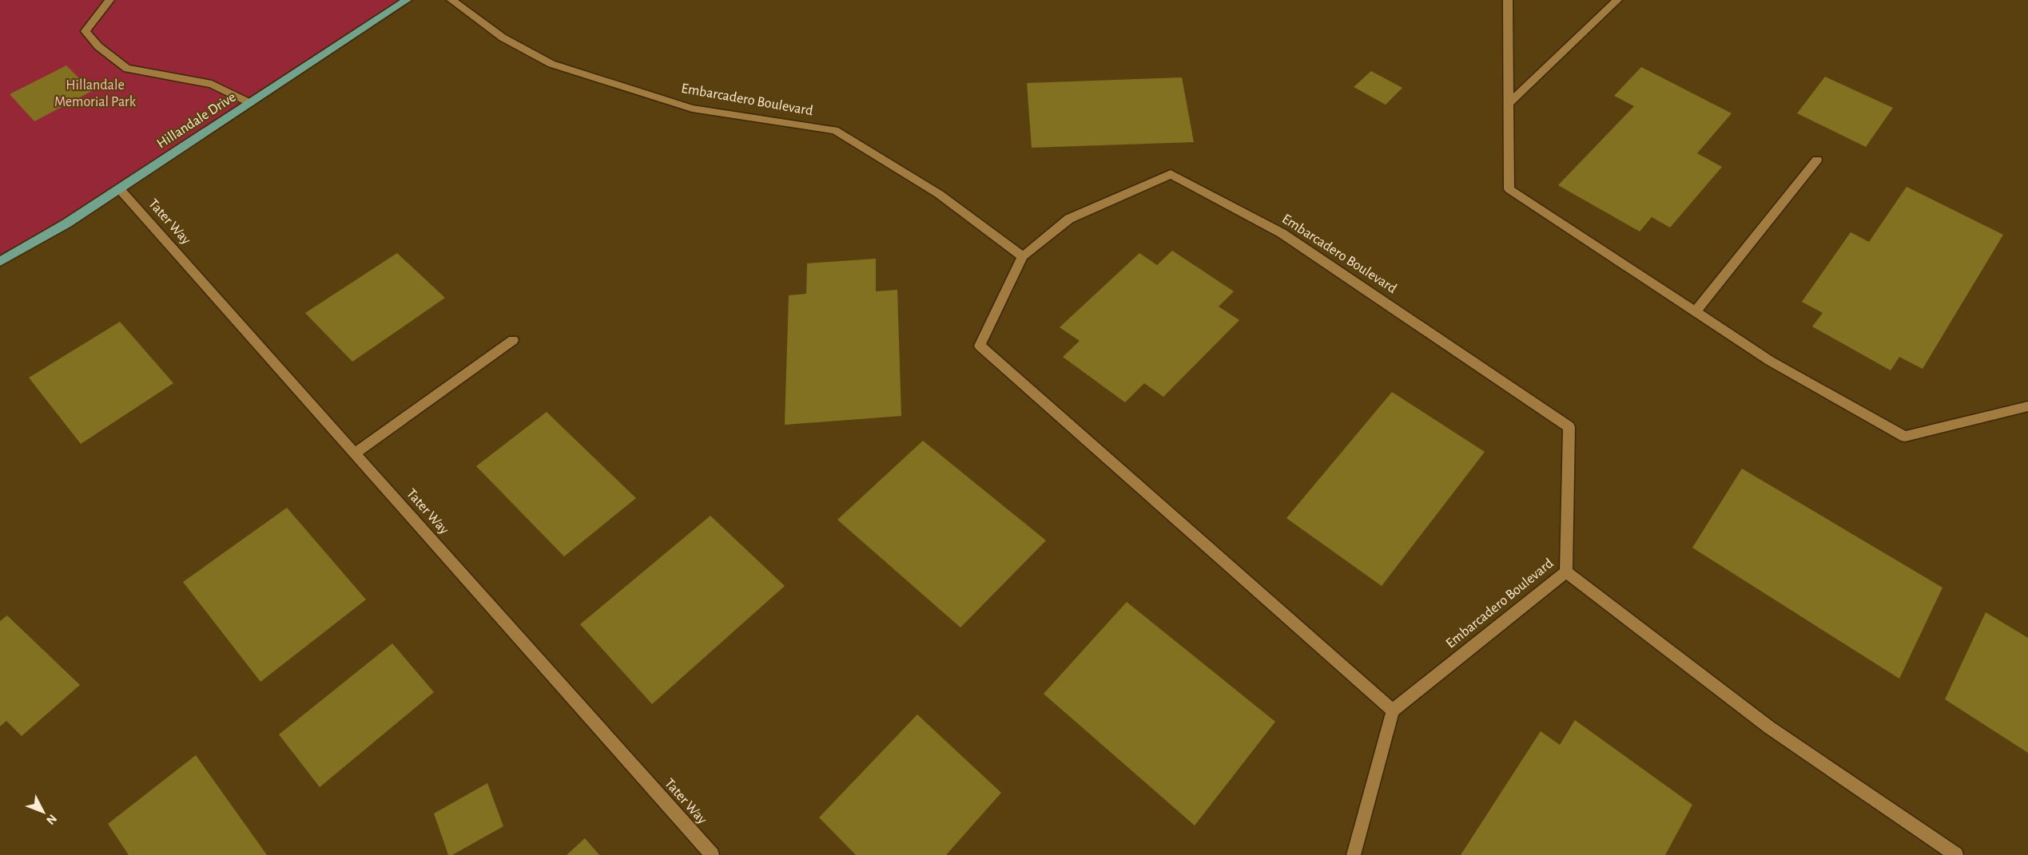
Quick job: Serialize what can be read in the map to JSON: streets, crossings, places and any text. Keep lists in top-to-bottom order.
{
  "streets": {
    "main road": ["Hillandale Drive"],
    "street": ["Embarcadero Boulevard", "Tater Way"]
  },
  "crossings": [
    ["Hillandale Drive", "Tater Way"]
  ],
  "parks": ["Hillandale Memorial Park"],
  "north": "bottom right"
}
